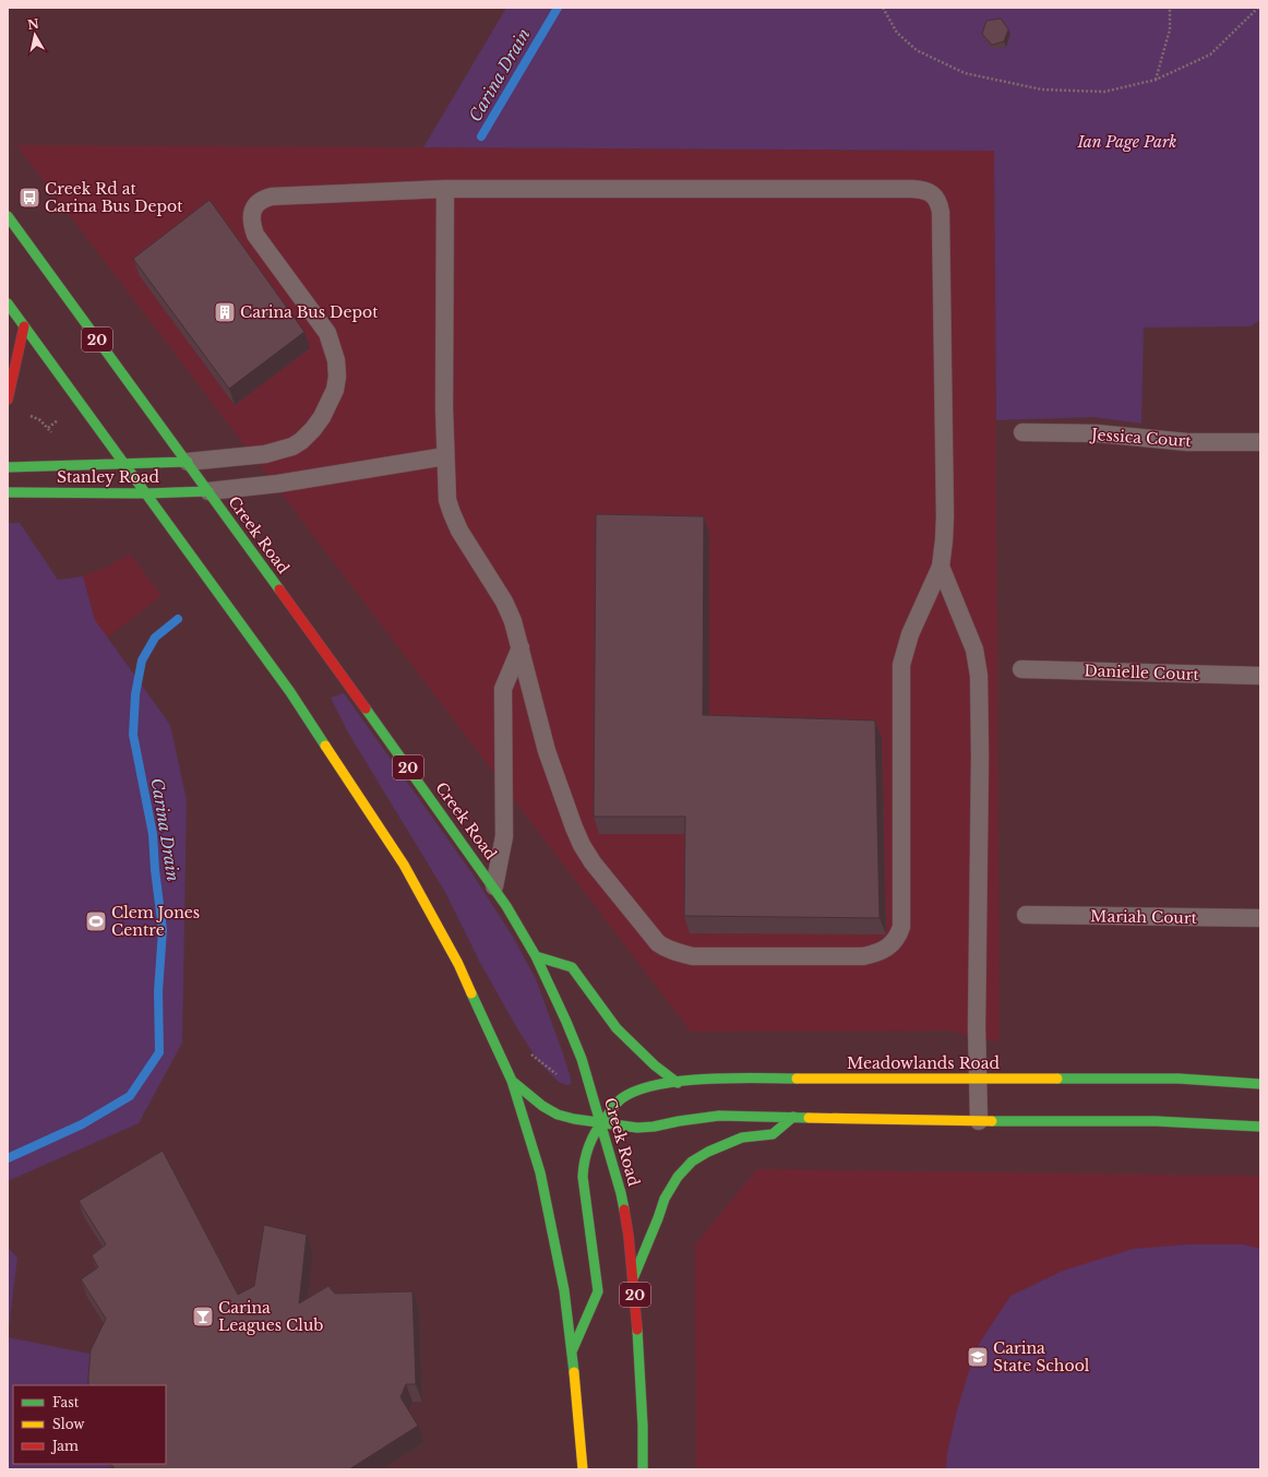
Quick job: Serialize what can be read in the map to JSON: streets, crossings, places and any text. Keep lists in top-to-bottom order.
{
  "streets": {
    "main road": [
      "20",
      "Stanley Road",
      "Creek Road",
      "Meadowlands Road"
    ],
    "lane": ["Jessica Court", "Danielle Court", "Mariah Court"]
  },
  "crossings": [
    ["Stanley Road", "Creek Road"],
    ["Creek Road", "Meadowlands Road"]
  ],
  "water": ["Carina Drain"],
  "parks": ["Ian Page Park"],
  "places": {
    "bus stop": ["Creek Rd at Carina Bus Depot"],
    "building": ["Carina Bus Depot"],
    "sports": ["Clem Jones Centre"],
    "bar": ["Carina Leagues Club"],
    "school or university": ["Carina State School"]
  },
  "legend": ["Fast", "Slow", "Jam"],
  "north": "top"
}
